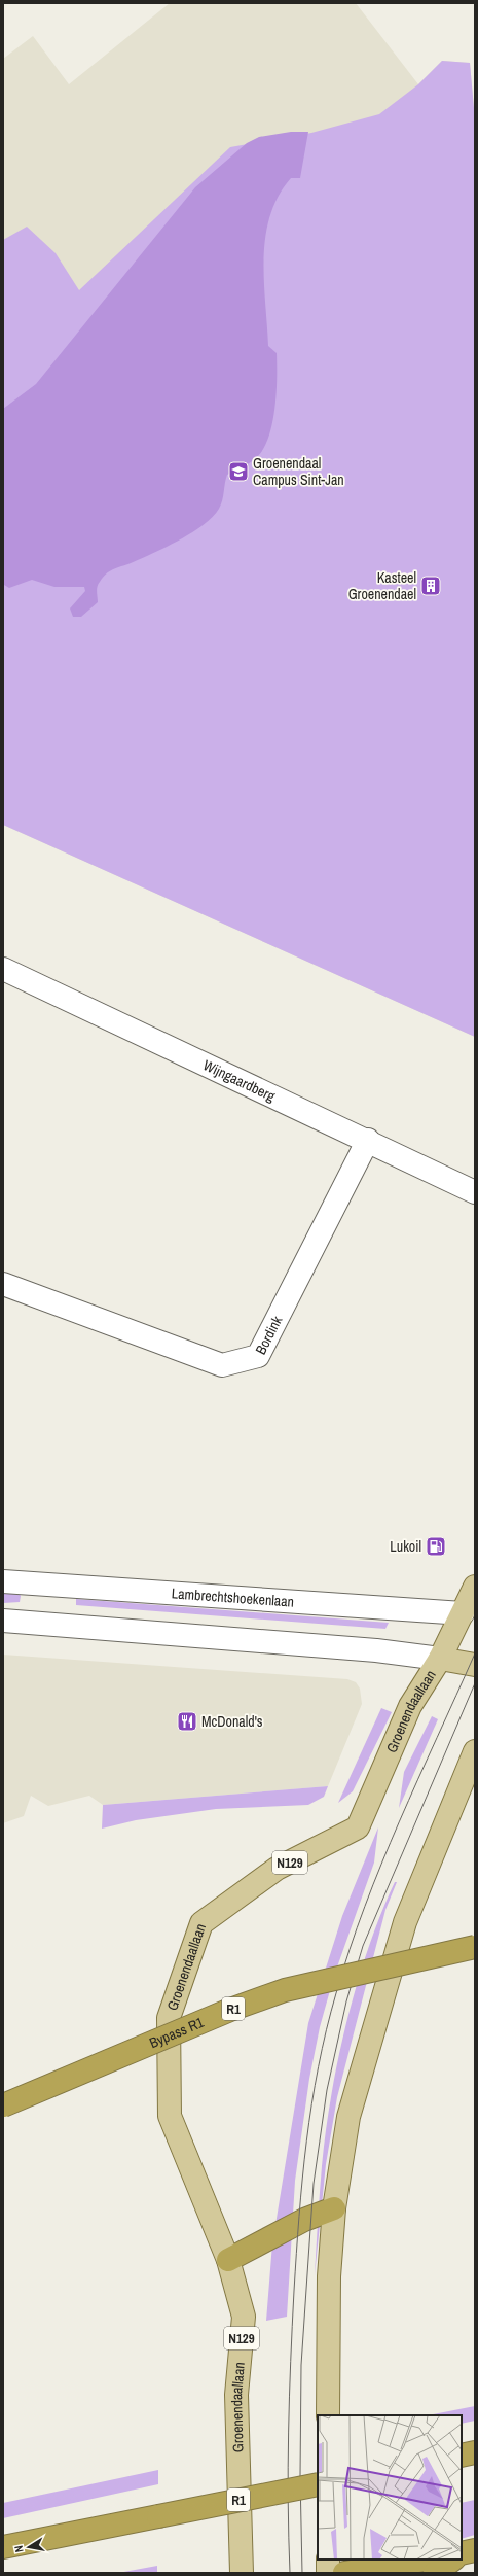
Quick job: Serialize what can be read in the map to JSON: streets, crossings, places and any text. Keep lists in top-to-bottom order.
{
  "streets": {
    "highway": ["R1", "Bypass R1"],
    "main road": ["Groenendaallaan", "N129"],
    "street": ["Wijngaardberg", "Bordink", "Lambrechtshoekenlaan"]
  },
  "crossings": [
    ["Wijngaardberg", "Bordink"],
    ["Lambrechtshoekenlaan", "Groenendaallaan"]
  ],
  "places": {
    "school or university": ["Groenendaal Campus Sint-Jan"],
    "building": ["Kasteel Groenendael"],
    "fuel station": ["Lukoil"],
    "restaurant": ["McDonald's"]
  },
  "north": "left"
}
